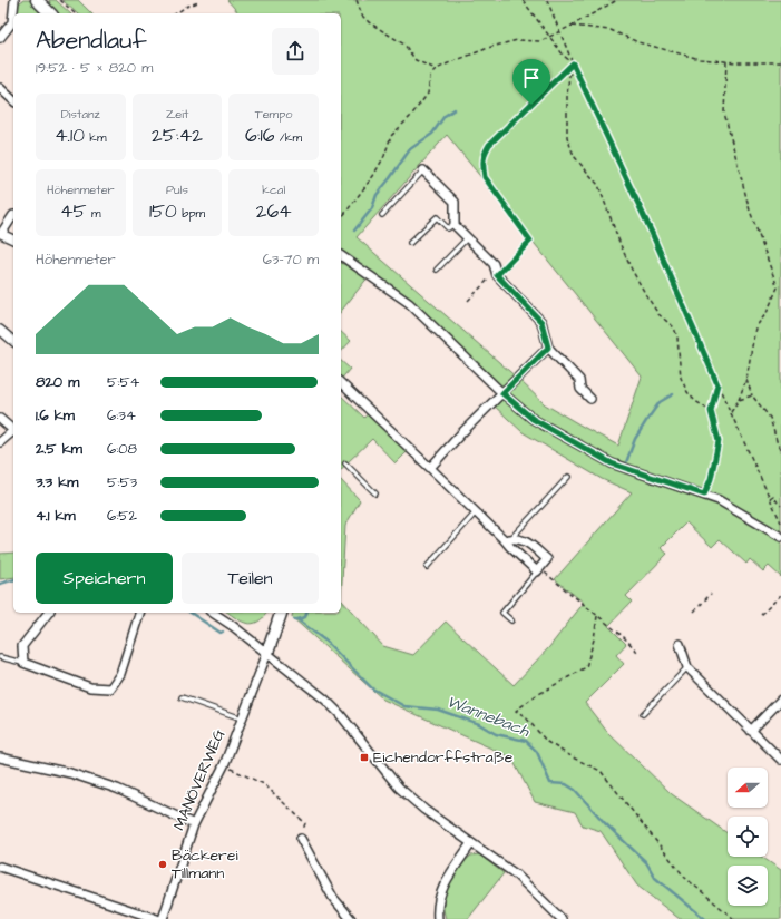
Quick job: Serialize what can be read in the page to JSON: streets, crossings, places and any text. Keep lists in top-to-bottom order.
{
  "streets": {
    "street": ["MANÖVERWEG"]
  },
  "water": ["Wannebach"],
  "places": {
    "transit": ["Eichendorffstraße"],
    "other": ["Bäckerei Tillmann"]
  },
  "north": "left",
  "page": {
    "heading": ["Abendlauf", "19:52 · 5 × 820 m"],
    "stats": [
      ["Distanz", "4.10 km"],
      ["Zeit", "25:42"],
      ["Tempo", "6:16 /km"],
      ["Höhenmeter", "45 m"],
      ["Puls", "150 bpm"],
      ["kcal", "264"]
    ],
    "chart": ["Höhenmeter", "63–70 m"],
    "list": [
      {
        "name": "820 m",
        "note": "5:54"
      },
      {
        "name": "1.6 km",
        "note": "6:34"
      },
      {
        "name": "2.5 km",
        "note": "6:08"
      },
      {
        "name": "3.3 km",
        "note": "5:53"
      },
      {
        "name": "4.1 km",
        "note": "6:52"
      }
    ],
    "buttons": ["Speichern", "Teilen"]
  }
}
